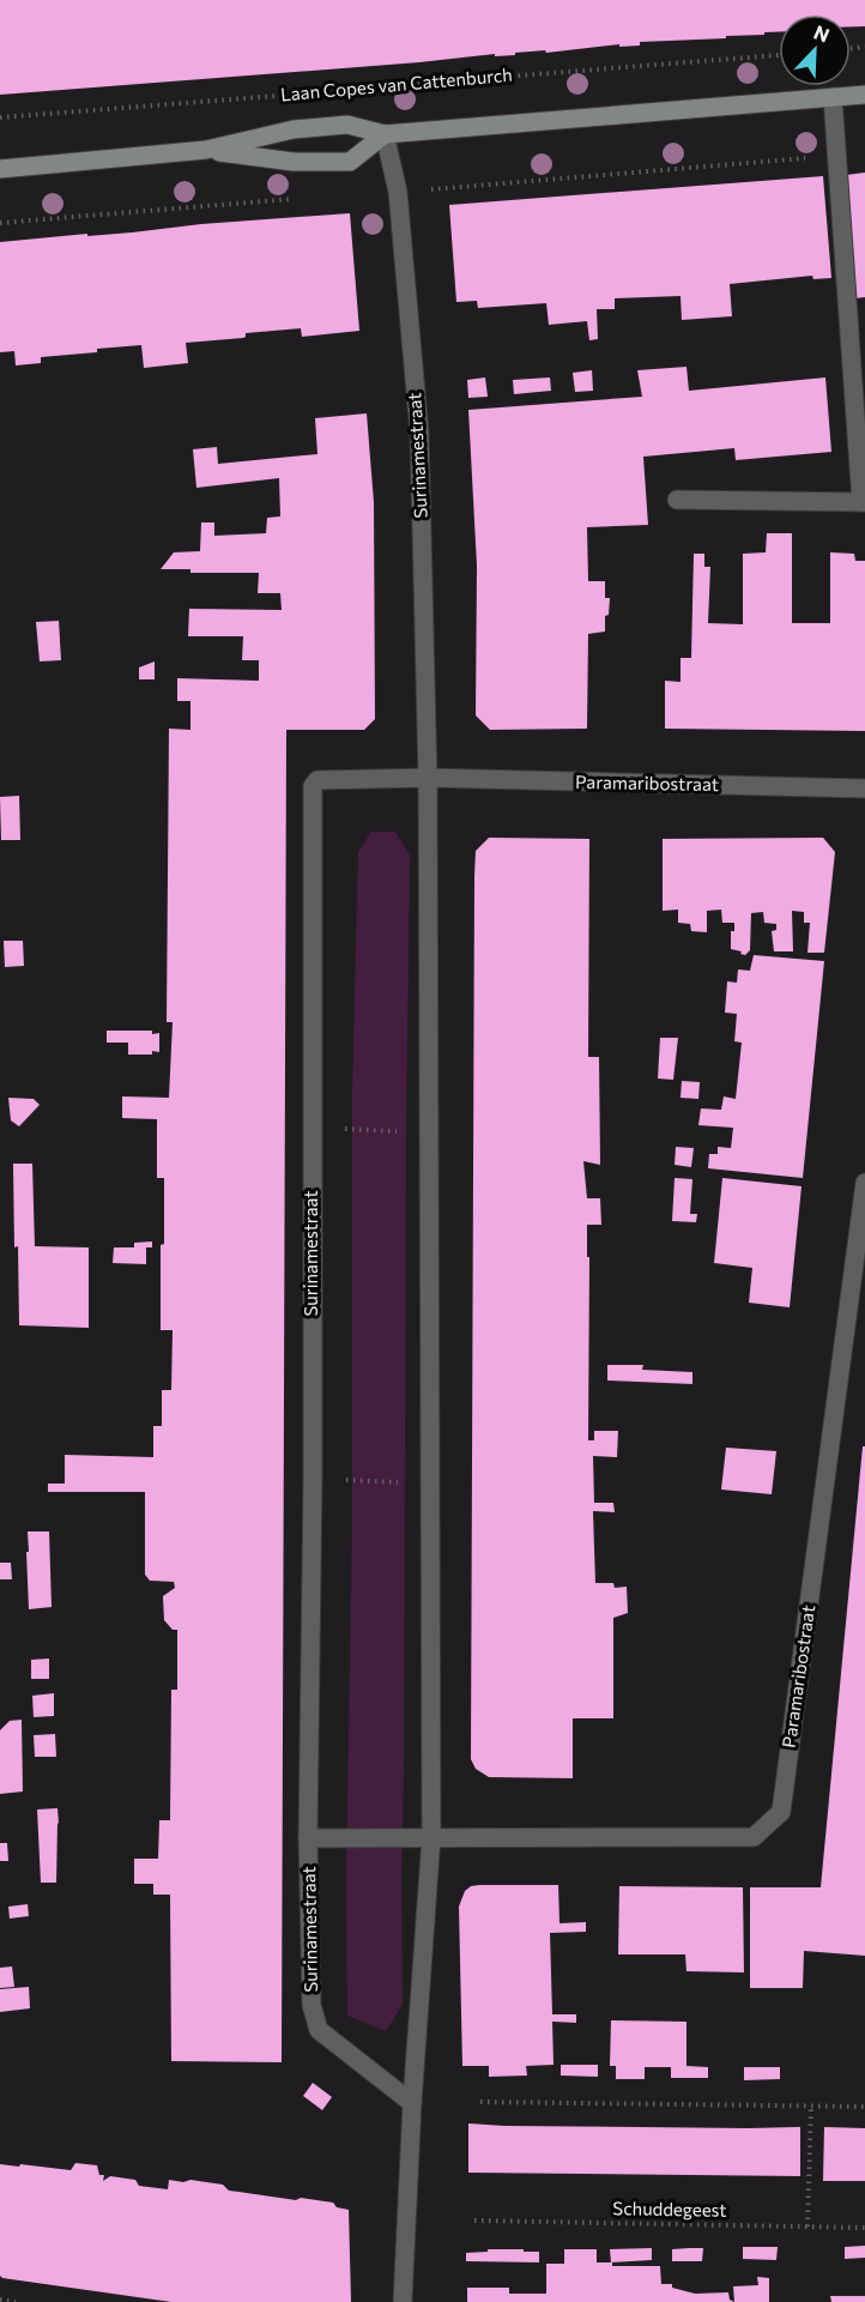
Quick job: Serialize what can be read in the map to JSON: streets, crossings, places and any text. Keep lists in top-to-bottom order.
{
  "streets": {
    "main road": ["Laan Copes van Cattenburch"],
    "street": ["Surinamestraat", "Paramaribostraat"],
    "path": ["Schuddegeest"]
  },
  "crossings": [
    ["Laan Copes van Cattenburch", "Surinamestraat"],
    ["Surinamestraat", "Paramaribostraat"]
  ],
  "north": "top right"
}
